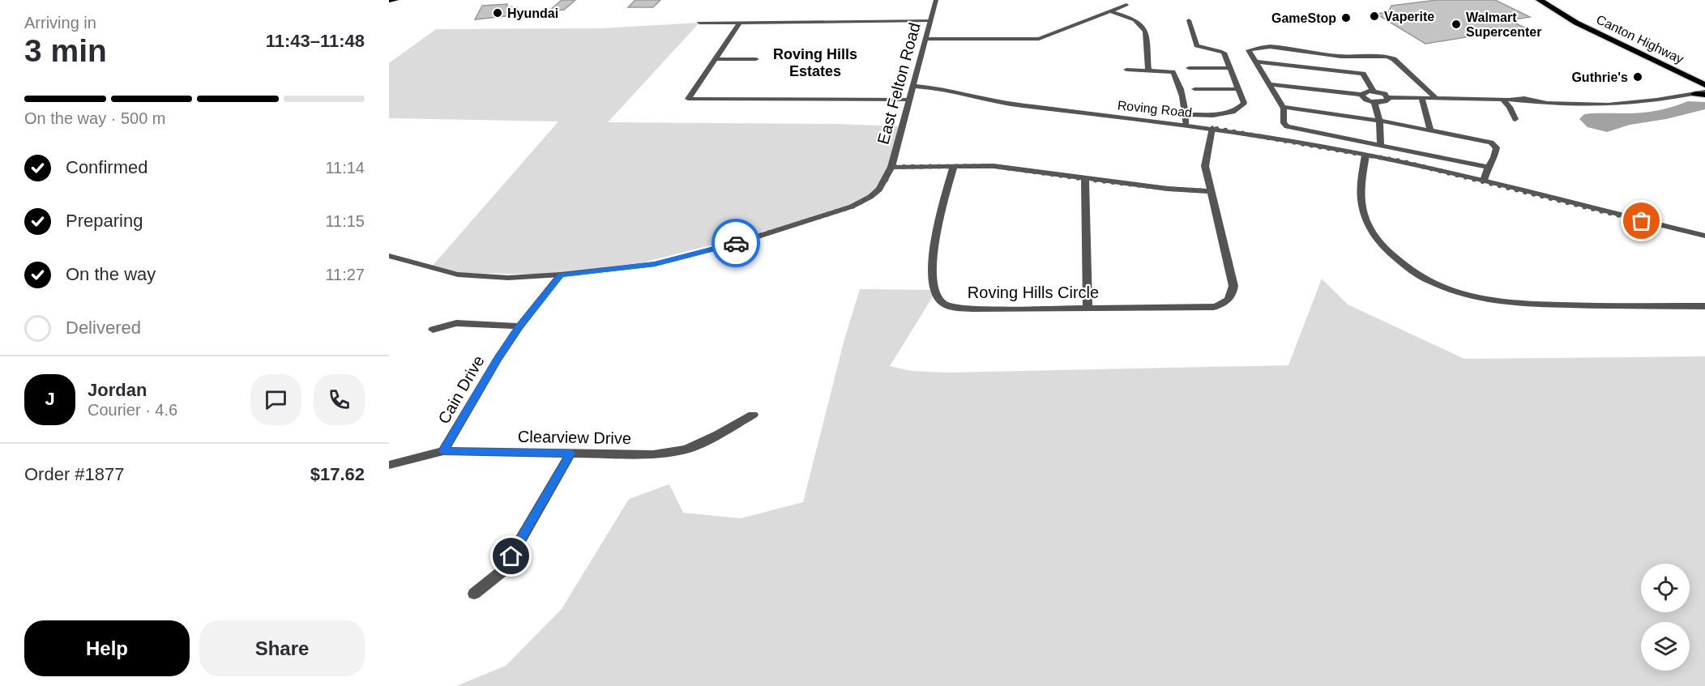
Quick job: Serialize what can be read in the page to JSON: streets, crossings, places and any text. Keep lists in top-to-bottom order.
{
  "streets": {
    "highway": ["Canton Highway"],
    "street": [
      "East Felton Road",
      "Roving Road",
      "Roving Hills Circle",
      "Cain Drive",
      "Clearview Drive"
    ]
  },
  "crossings": [
    ["East Felton Road", "Roving Road"],
    ["East Felton Road", "Cain Drive"],
    ["Cain Drive", "Clearview Drive"]
  ],
  "districts": ["Roving Hills Estates"],
  "places": [
    "Hyundai",
    "Vaperite",
    "GameStop",
    "Walmart Supercenter",
    "Guthrie's"
  ],
  "page": {
    "heading": ["3 min", "Arriving in", "11:43–11:48"],
    "panel": [
      "Jordan",
      "Courier · 4.6",
      "Order #1877",
      "$17.62"
    ],
    "bar": "On the way · 500 m",
    "list": [
      ["Confirmed", "11:14"],
      ["Preparing", "11:15"],
      ["On the way", "11:27"],
      "Delivered"
    ],
    "round": "J",
    "buttons": ["Help", "Share"]
  }
}
